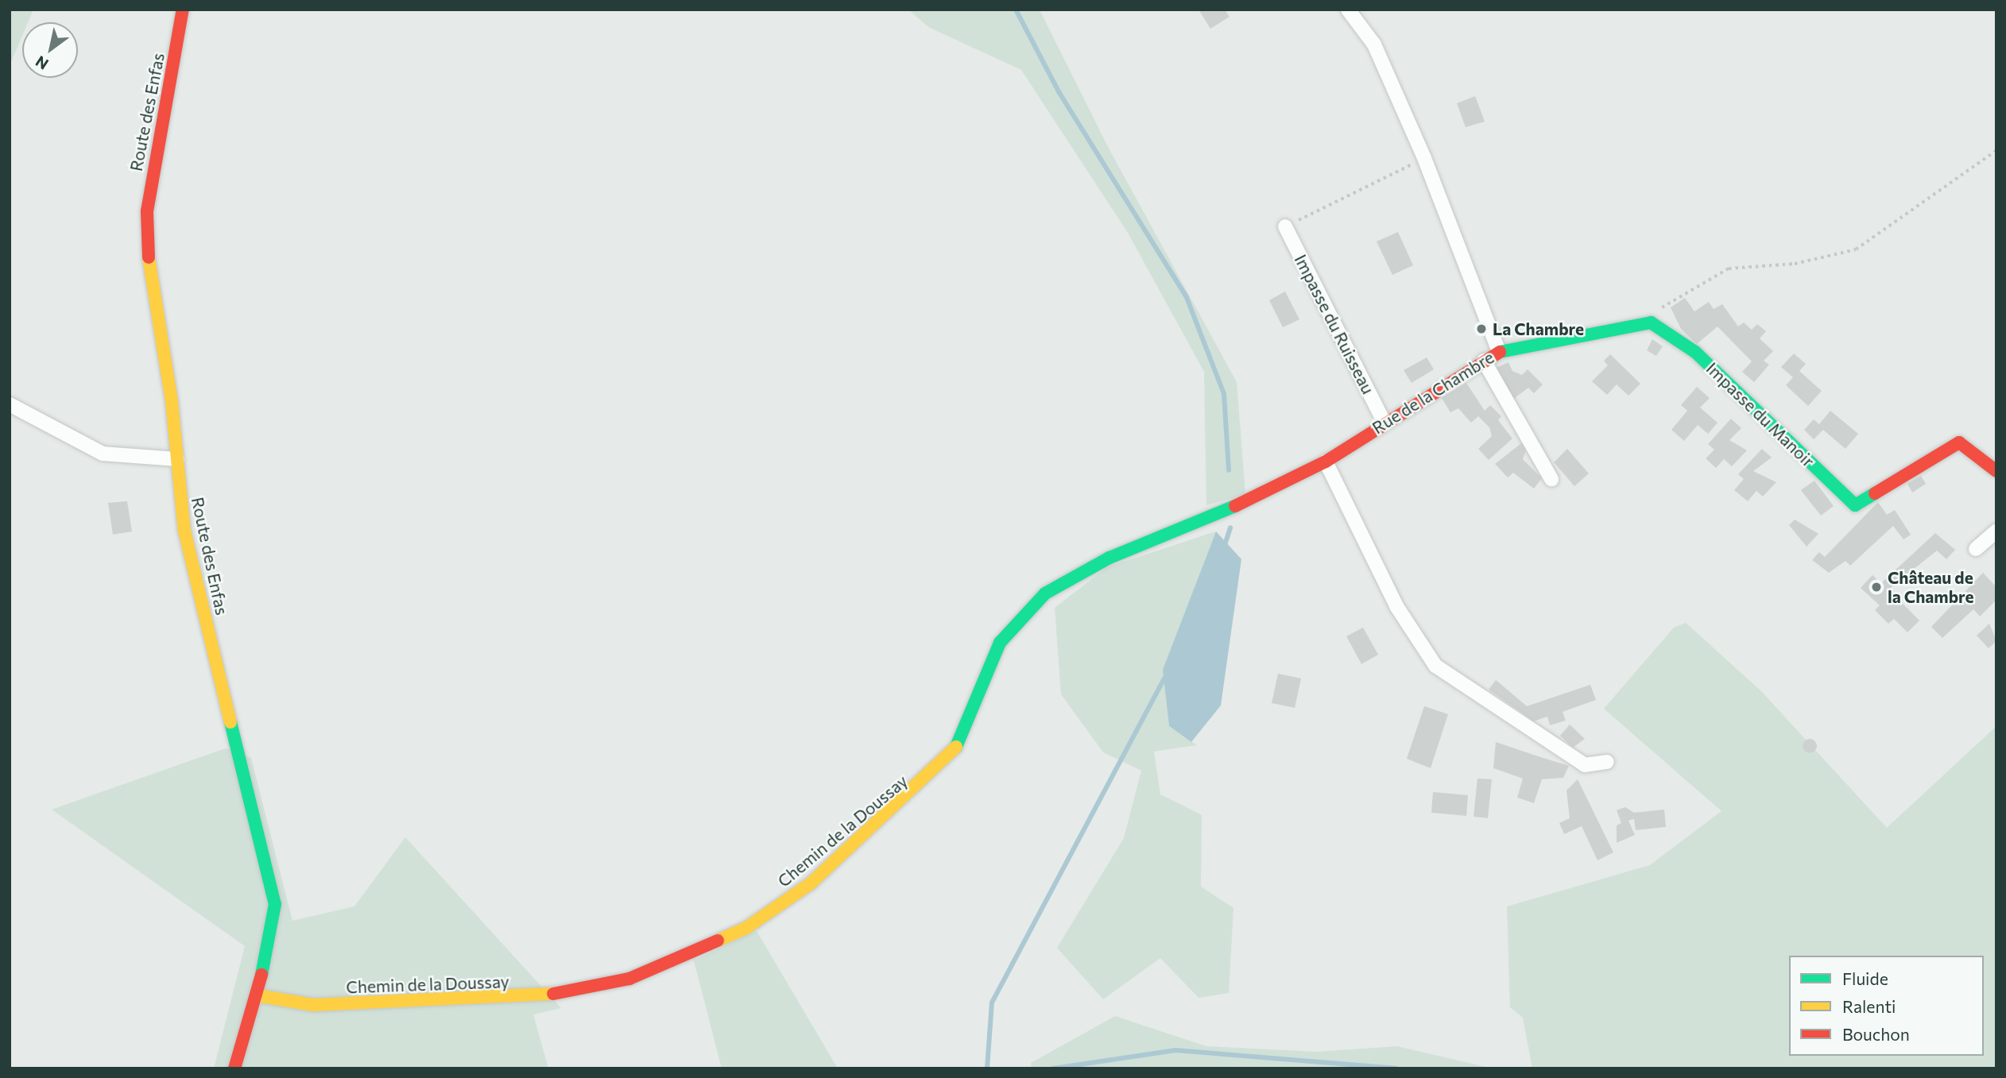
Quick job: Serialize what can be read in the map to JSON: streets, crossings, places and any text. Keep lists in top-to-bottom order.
{
  "streets": {
    "street": [
      "Route des Enfas",
      "Impasse du Ruisseau",
      "Rue de la Chambre",
      "Impasse du Manoir",
      "Chemin de la Doussay"
    ]
  },
  "crossings": [
    ["Route des Enfas", "Chemin de la Doussay"],
    ["Impasse du Ruisseau", "Rue de la Chambre"],
    ["Rue de la Chambre", "Chemin de la Doussay"]
  ],
  "places": ["La Chambre", "Château de la Chambre"],
  "legend": ["Fluide", "Ralenti", "Bouchon"],
  "north": "bottom left"
}
